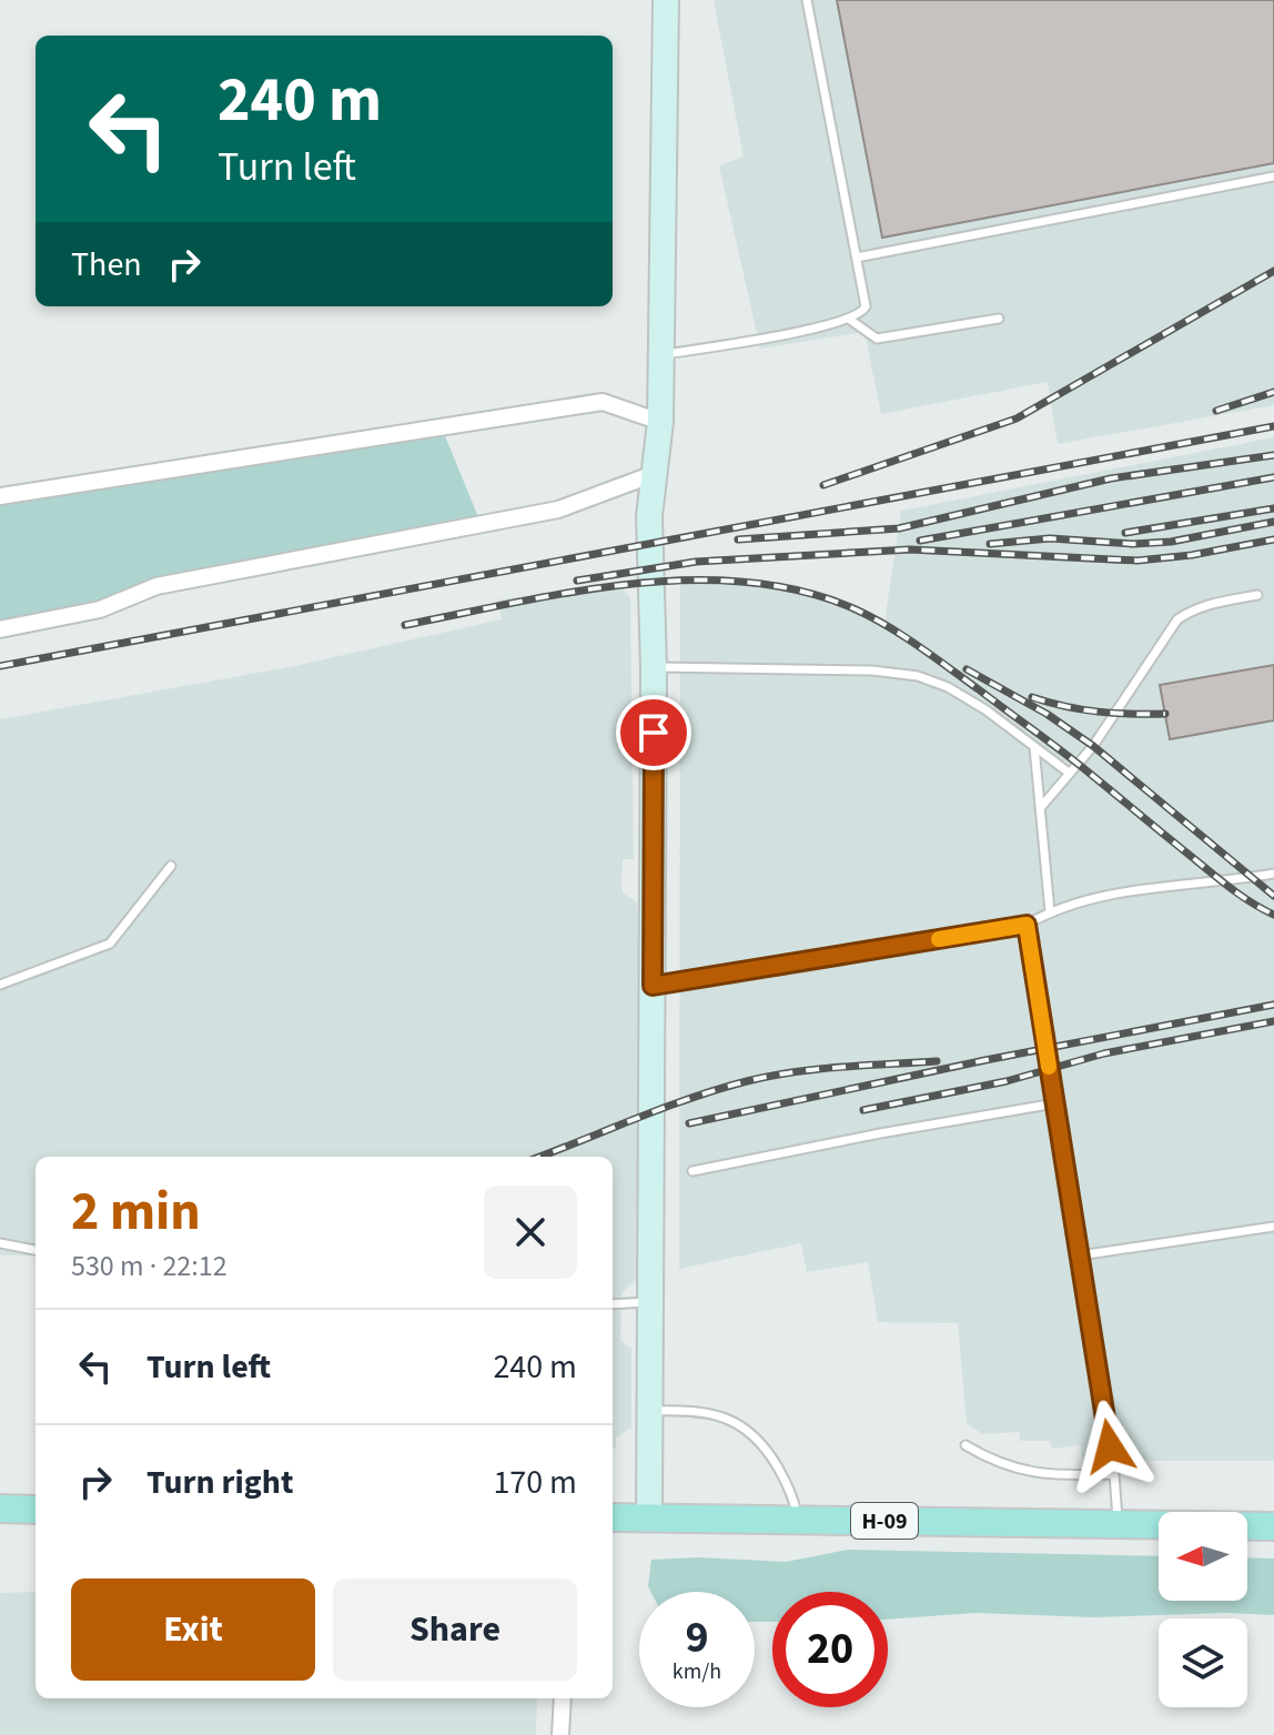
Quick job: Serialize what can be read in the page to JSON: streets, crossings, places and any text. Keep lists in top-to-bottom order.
{
  "streets": {
    "main road": ["Н-09"]
  },
  "north": "left",
  "page": {
    "turn": ["240 m", "Turn left"],
    "then": "Then",
    "heading": ["2 min", "530 m · 22:12"],
    "list": [
      {
        "name": "Turn left",
        "value": "240 m"
      },
      {
        "name": "Turn right",
        "value": "170 m"
      }
    ],
    "buttons": ["Exit", "Share"],
    "speed": "9 km/h",
    "limit": "20"
  }
}
